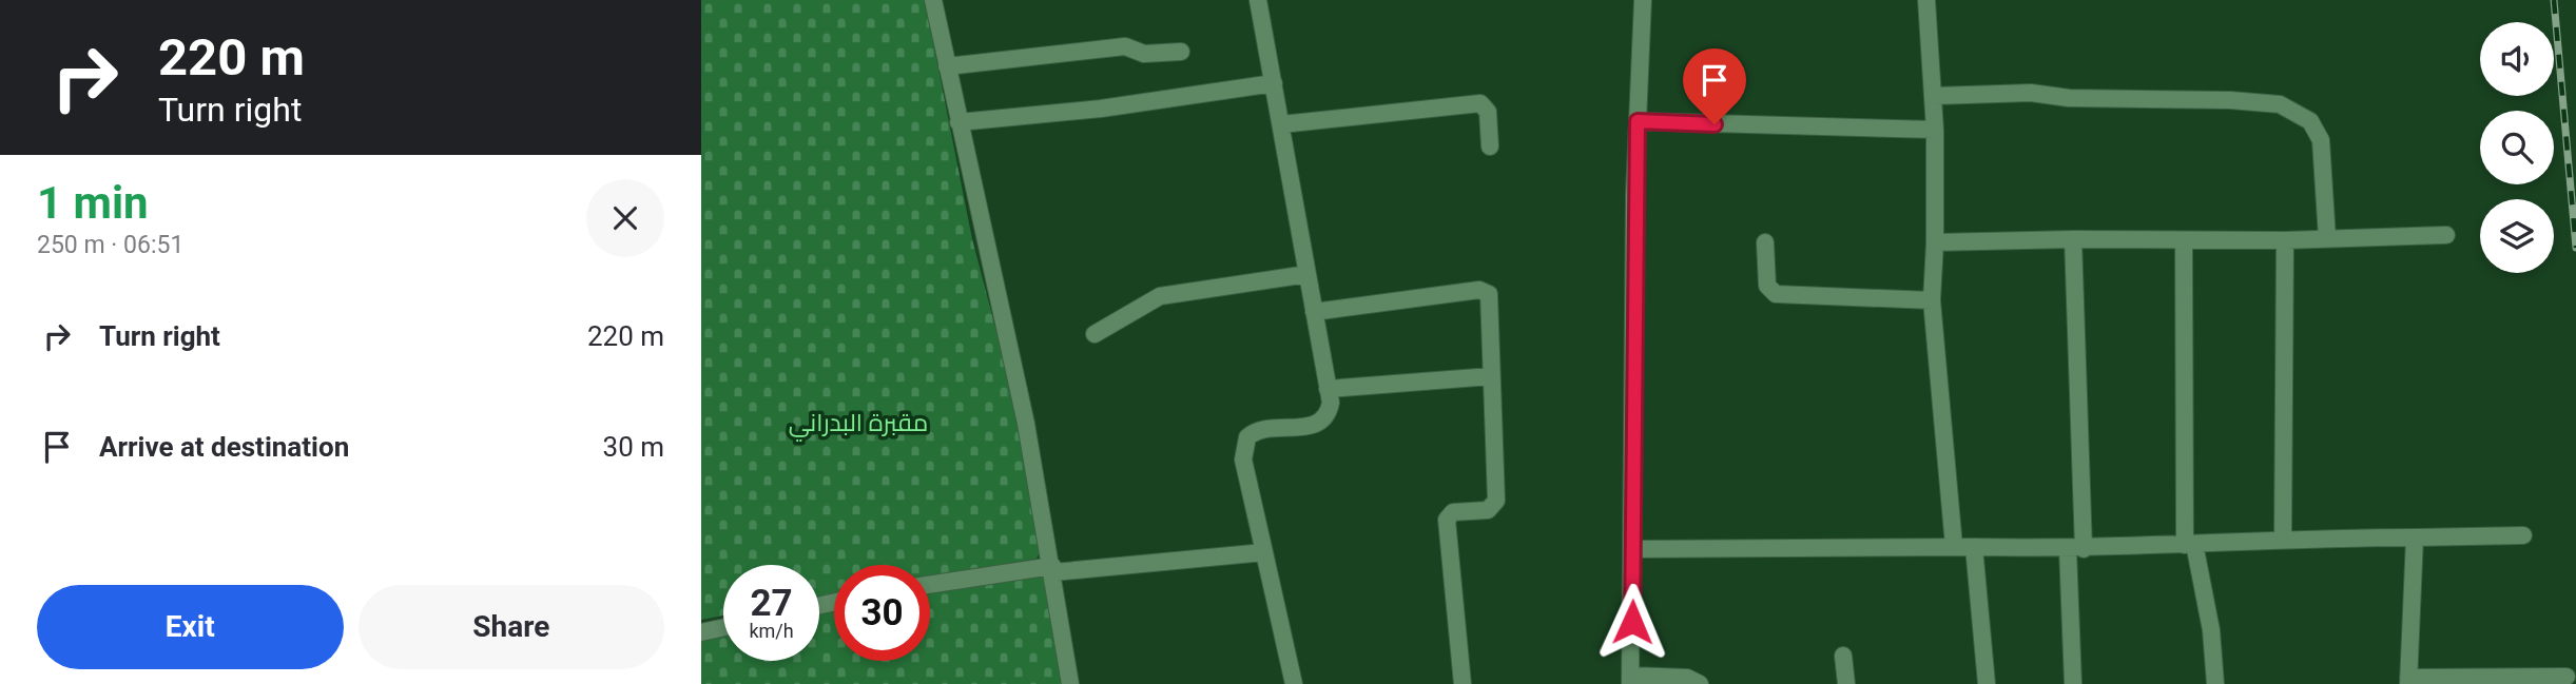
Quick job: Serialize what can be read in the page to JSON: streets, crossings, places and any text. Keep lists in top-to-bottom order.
{
  "parks": ["مقبرة البدراني"],
  "page": {
    "turn": ["220 m", "Turn right"],
    "heading": ["1 min", "250 m · 06:51"],
    "list": [
      {
        "name": "Turn right",
        "value": "220 m"
      },
      {
        "name": "Arrive at destination",
        "value": "30 m"
      }
    ],
    "speed": "27 km/h",
    "limit": "30",
    "buttons": ["Exit", "Share"]
  }
}
